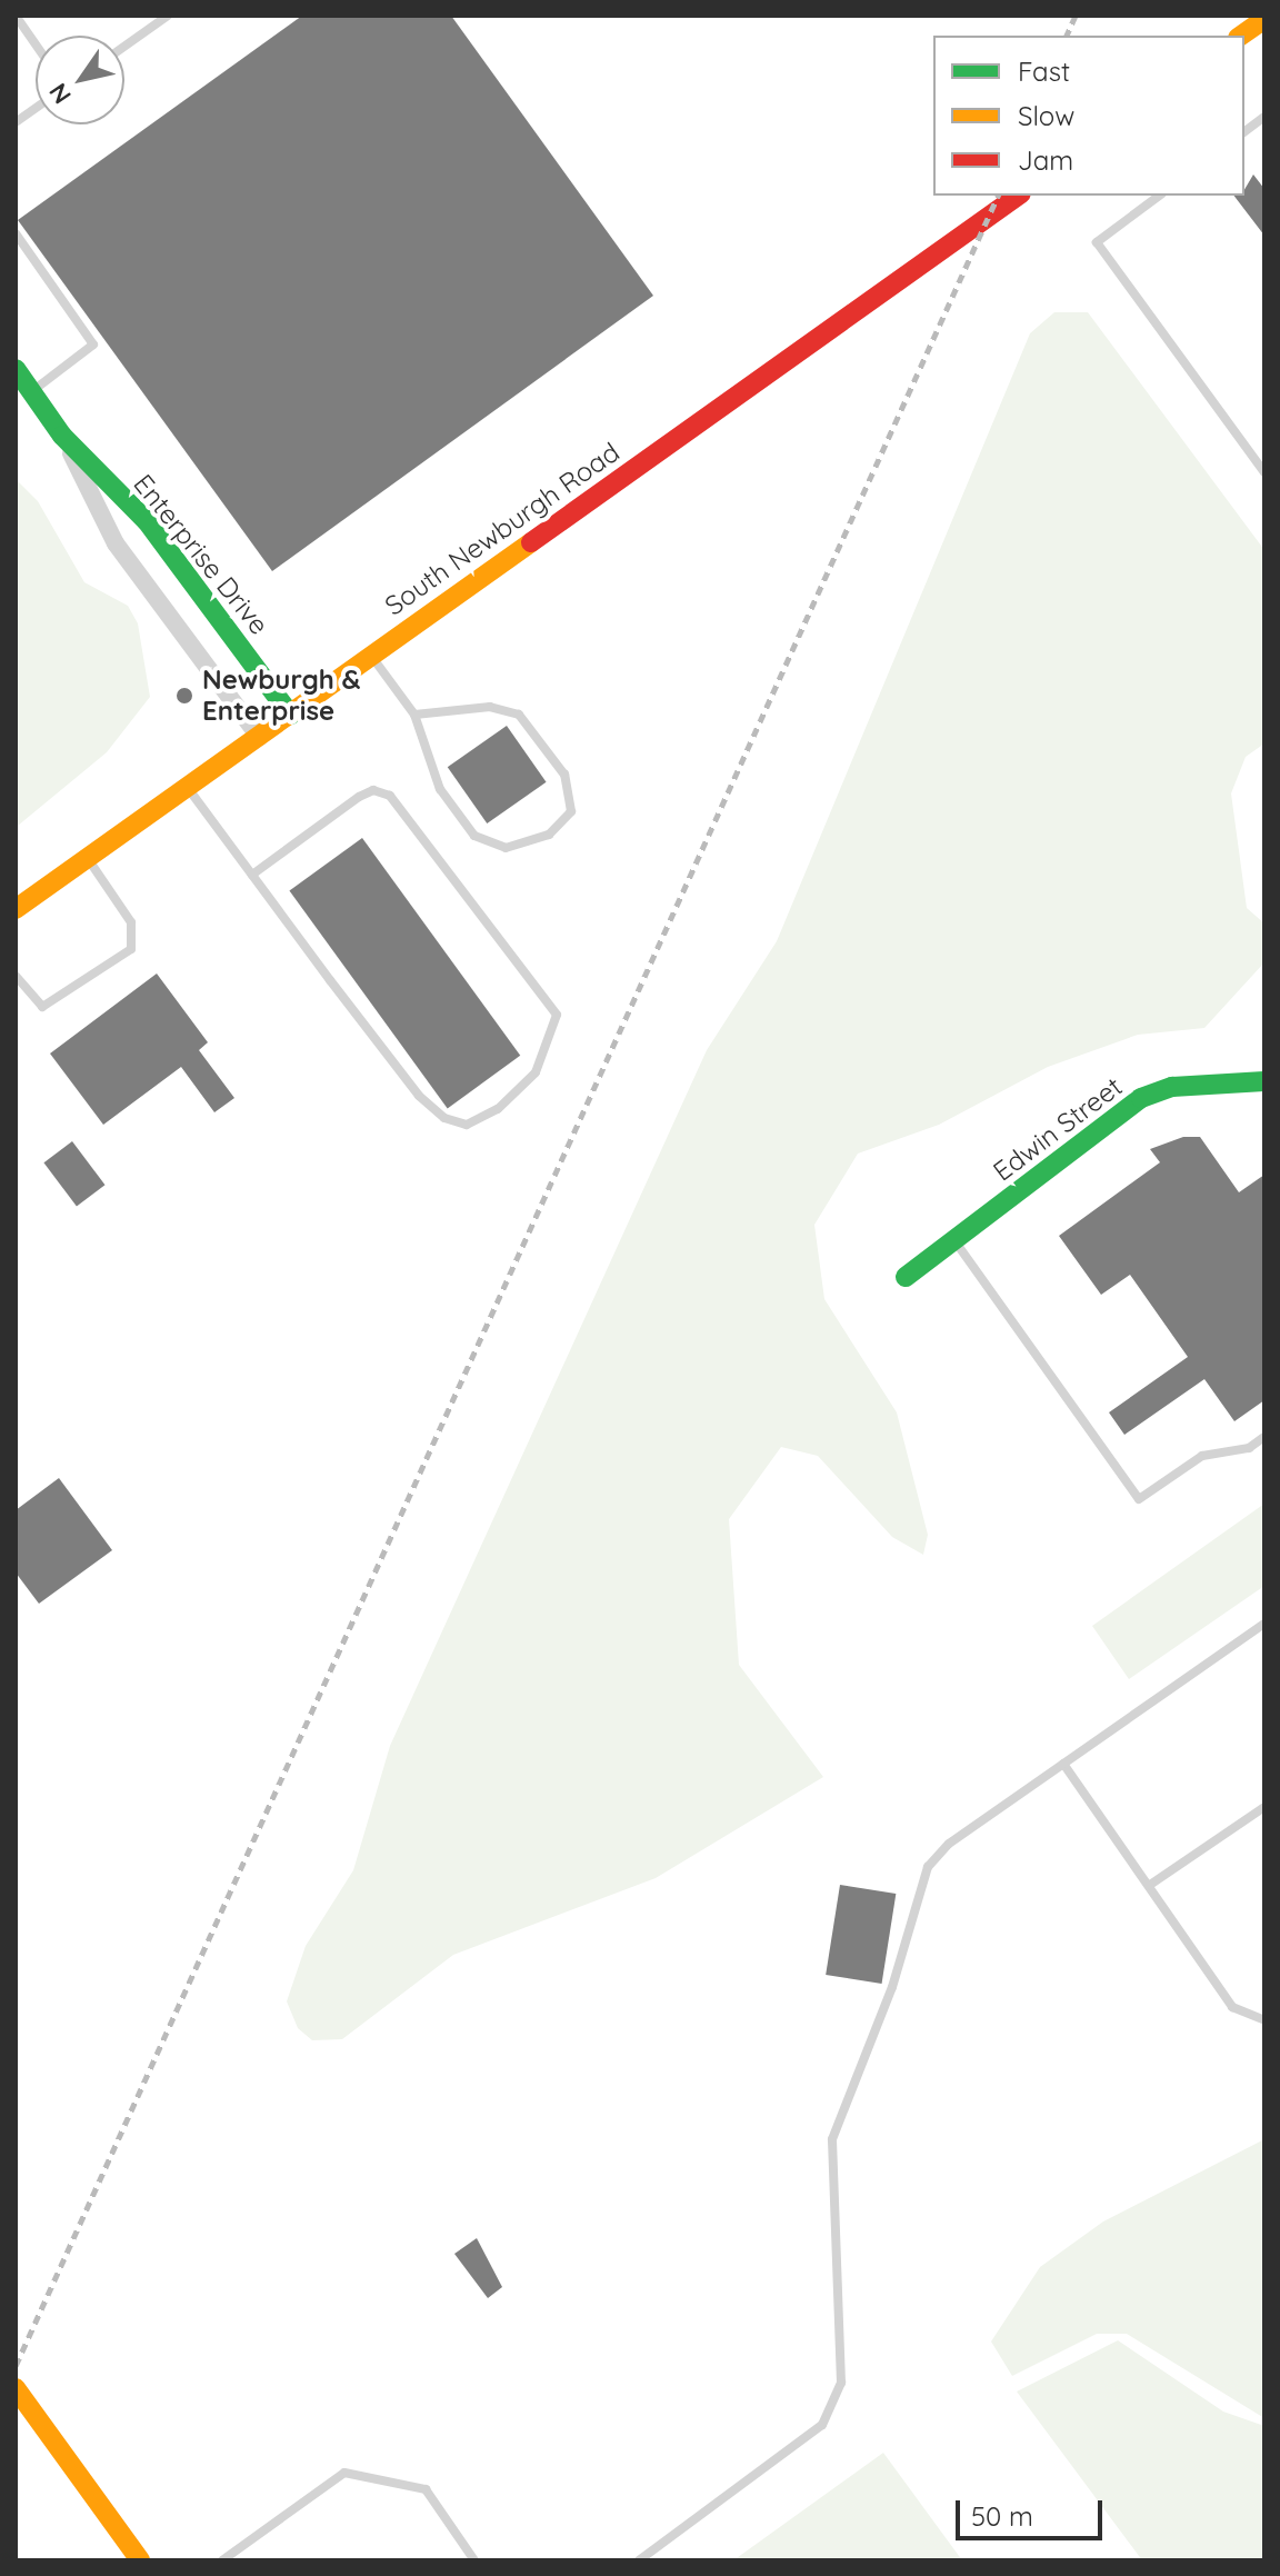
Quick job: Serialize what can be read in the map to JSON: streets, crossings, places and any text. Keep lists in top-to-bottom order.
{
  "streets": {
    "main road": ["South Newburgh Road", "Enterprise Drive", "Edwin Street"]
  },
  "crossings": [
    ["South Newburgh Road", "Enterprise Drive"]
  ],
  "places": ["Newburgh & Enterprise"],
  "legend": ["Fast", "Slow", "Jam"],
  "scale_bar": "50 m",
  "north": "bottom left"
}
